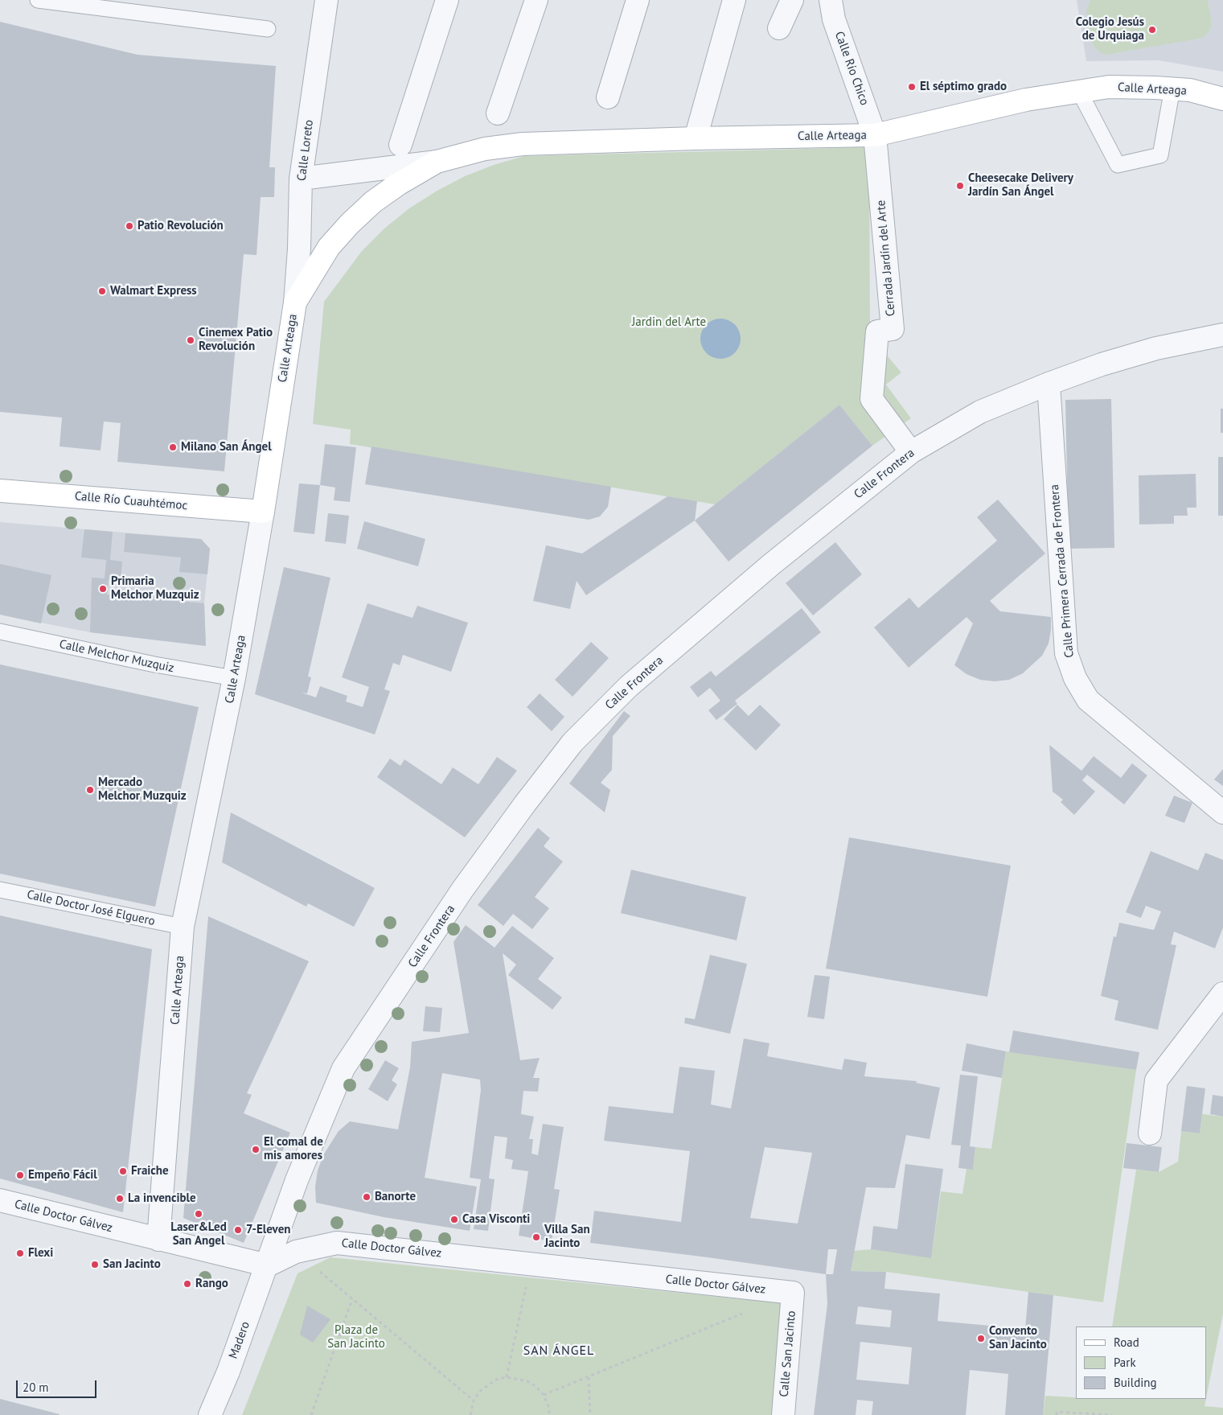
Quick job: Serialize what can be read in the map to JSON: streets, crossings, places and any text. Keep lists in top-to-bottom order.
{
  "streets": {
    "street": [
      "Calle Río Chico",
      "Calle Arteaga",
      "Calle Loreto",
      "Cerrada Jardín del Arte",
      "Calle Frontera",
      "Calle Río Cuauhtémoc",
      "Calle Primera Cerrada de Frontera",
      "Calle Doctor Gálvez",
      "Madero",
      "Calle San Jacinto"
    ],
    "lane": ["Calle Melchor Muzquiz", "Calle Doctor José Elguero"]
  },
  "crossings": [
    ["Calle Río Chico", "Calle Arteaga"],
    ["Calle Río Chico", "Cerrada Jardín del Arte"],
    ["Calle Arteaga", "Calle Loreto"],
    ["Calle Arteaga", "Cerrada Jardín del Arte"],
    ["Calle Arteaga", "Calle Río Cuauhtémoc"],
    ["Calle Arteaga", "Calle Melchor Muzquiz"],
    ["Calle Arteaga", "Calle Doctor José Elguero"],
    ["Calle Arteaga", "Calle Doctor Gálvez"],
    ["Cerrada Jardín del Arte", "Calle Frontera"],
    ["Calle Frontera", "Calle Primera Cerrada de Frontera"],
    ["Calle Frontera", "Calle Doctor Gálvez"],
    ["Calle Frontera", "Madero"],
    ["Calle Doctor Gálvez", "Madero"],
    ["Calle Doctor Gálvez", "Calle San Jacinto"]
  ],
  "districts": ["SAN ÁNGEL"],
  "parks": ["Jardin del Arte", "Plaza de San Jacinto"],
  "places": [
    "Colegio Jesús de Urquiaga",
    "El séptimo grado",
    "Cheesecake Delivery Jardín San Ángel",
    "Patio Revolución",
    "Walmart Express",
    "Cinemex Patio Revolución",
    "Milano San Ángel",
    "Primaria Melchor Muzquiz",
    "Mercado Melchor Muzquiz",
    "El comal de mis amores",
    "Fraiche",
    "Empeño Fácil",
    "Banorte",
    "La invencible",
    "Laser&Led San Angel",
    "Casa Visconti",
    "7-Eleven",
    "Villa San Jacinto",
    "Flexi",
    "San Jacinto",
    "Rango",
    "Convento San Jacinto"
  ],
  "legend": ["Road", "Park", "Building"],
  "scale_bar": "20 m"
}
